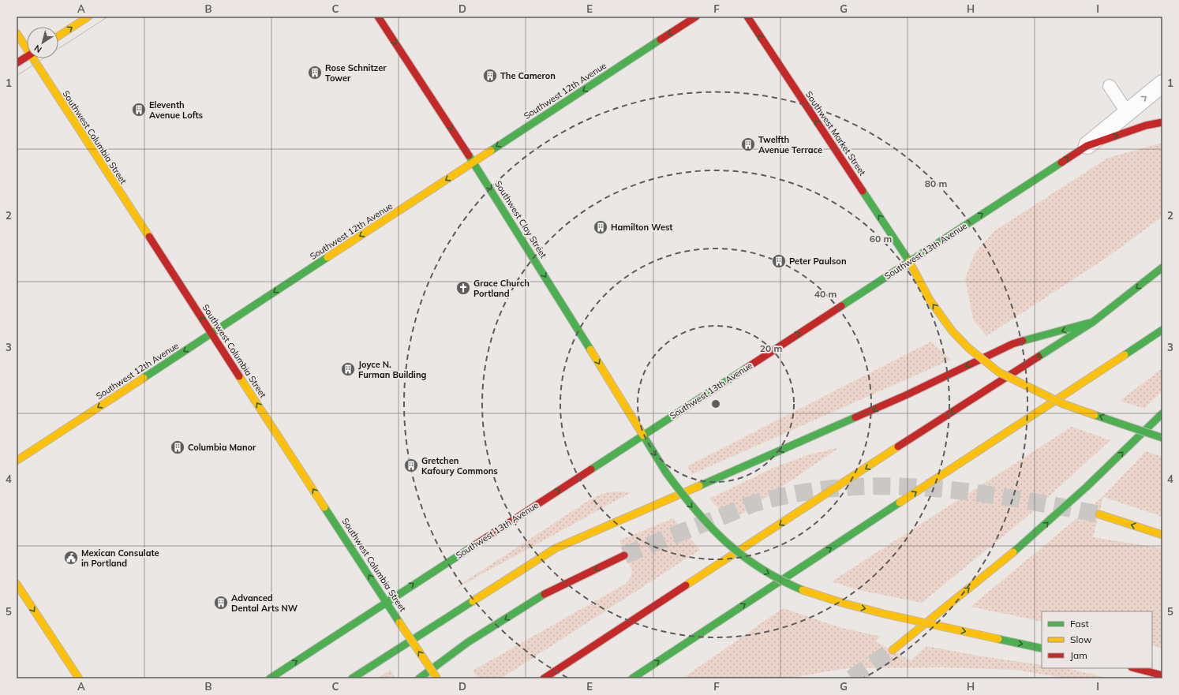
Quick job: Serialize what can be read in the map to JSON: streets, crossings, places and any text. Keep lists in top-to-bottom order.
{
  "streets": {
    "main road": [
      "Southwest 12th Avenue",
      "Southwest Market Street",
      "Southwest Columbia Street",
      "Southwest Clay Street",
      "Southwest 13th Avenue"
    ]
  },
  "crossings": [
    ["Southwest 12th Avenue", "Southwest Columbia Street"],
    ["Southwest 12th Avenue", "Southwest Clay Street"],
    ["Southwest Market Street", "Southwest 13th Avenue"],
    ["Southwest Columbia Street", "Southwest 13th Avenue"],
    ["Southwest Clay Street", "Southwest 13th Avenue"]
  ],
  "one_way": [
    "Southwest 12th Avenue",
    "Southwest Market Street",
    "Southwest Columbia Street",
    "Southwest Clay Street"
  ],
  "places": {
    "building": [
      "Rose Schnitzer Tower",
      "The Cameron",
      "Eleventh Avenue Lofts",
      "Twelfth Avenue Terrace",
      "Hamilton West",
      "Peter Paulson",
      "Joyce N. Furman Building",
      "Columbia Manor",
      "Gretchen Kafoury Commons",
      "Advanced Dental Arts NW"
    ],
    "church": ["Grace Church Portland"],
    "public building": ["Mexican Consulate in Portland"]
  },
  "legend": ["Fast", "Slow", "Jam"],
  "north": "bottom left",
  "grid": {
    "columns": [
      "A",
      "B",
      "C",
      "D",
      "E",
      "F",
      "G",
      "H",
      "I"
    ],
    "rows": [
      "1",
      "2",
      "3",
      "4",
      "5"
    ]
  },
  "rings": [
    "80 m",
    "60 m",
    "40 m",
    "20 m"
  ]
}
